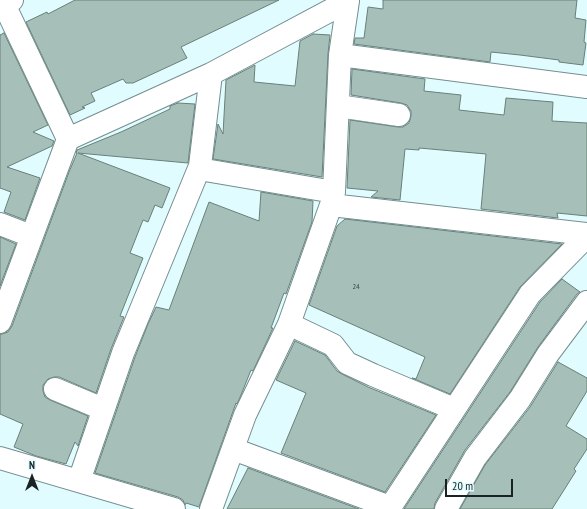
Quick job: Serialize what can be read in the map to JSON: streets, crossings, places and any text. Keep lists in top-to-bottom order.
{
  "house_numbers": ["24"],
  "scale_bar": "20 m",
  "north": "top"
}
